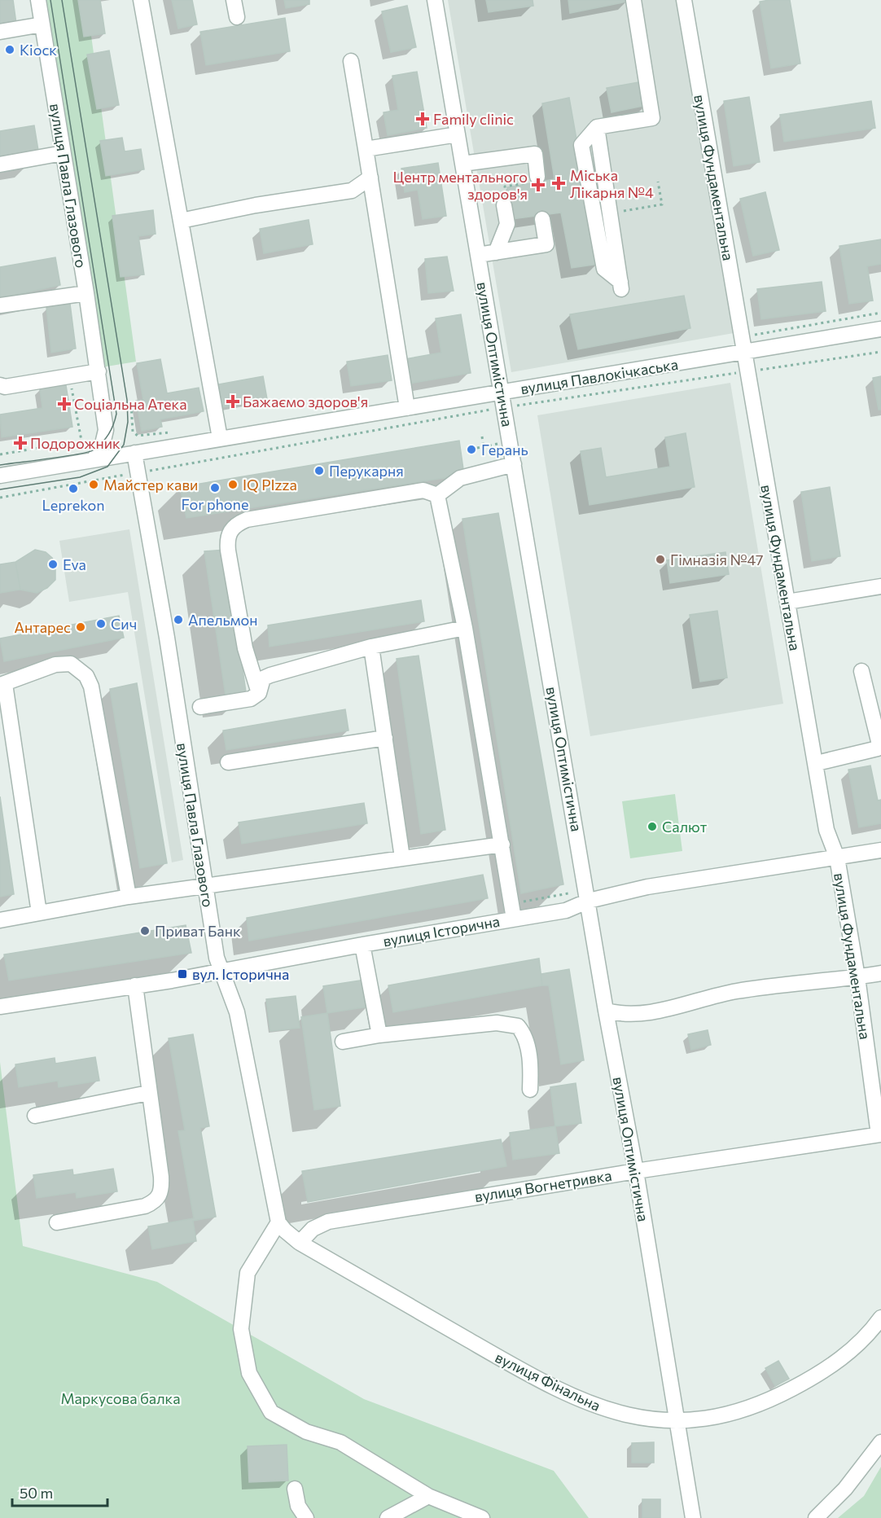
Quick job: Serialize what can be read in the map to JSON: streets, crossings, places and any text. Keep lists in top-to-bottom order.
{
  "streets": {
    "street": [
      "вулиця Фундаментальна",
      "вулиця Павла Глазового",
      "вулиця Оптимістична",
      "вулиця Павлокічкаська",
      "вулиця Історична",
      "вулиця Вогнетривка",
      "вулиця Фінальна"
    ]
  },
  "crossings": [
    ["вулиця Фундаментальна", "вулиця Павлокічкаська"],
    ["вулиця Фундаментальна", "вулиця Історична"],
    ["вулиця Фундаментальна", "вулиця Вогнетривка"],
    ["вулиця Павла Глазового", "вулиця Павлокічкаська"],
    ["вулиця Павла Глазового", "вулиця Історична"],
    ["вулиця Оптимістична", "вулиця Павлокічкаська"],
    ["вулиця Оптимістична", "вулиця Історична"],
    ["вулиця Оптимістична", "вулиця Вогнетривка"],
    ["вулиця Оптимістична", "вулиця Фінальна"],
    ["вулиця Вогнетривка", "вулиця Фінальна"]
  ],
  "parks": ["Маркусова балка"],
  "places": {
    "other": [
      "Кіоск",
      "Герань",
      "Перукарня",
      "Майстер кави",
      "IQ PIzza",
      "For phone",
      "Leprekon",
      "Гімназія №47",
      "Eva",
      "Апельмон",
      "Сич",
      "Антарес",
      "Салют",
      "Приват Банк"
    ],
    "health": [
      "Family clinic",
      "Міська Лікарня №4",
      "Центр ментального здоров'я",
      "Бажаємо здоров'я",
      "Соціальна Атека",
      "Подорожник"
    ],
    "transit": ["вул. Історична"]
  },
  "scale_bar": "50 m"
}
